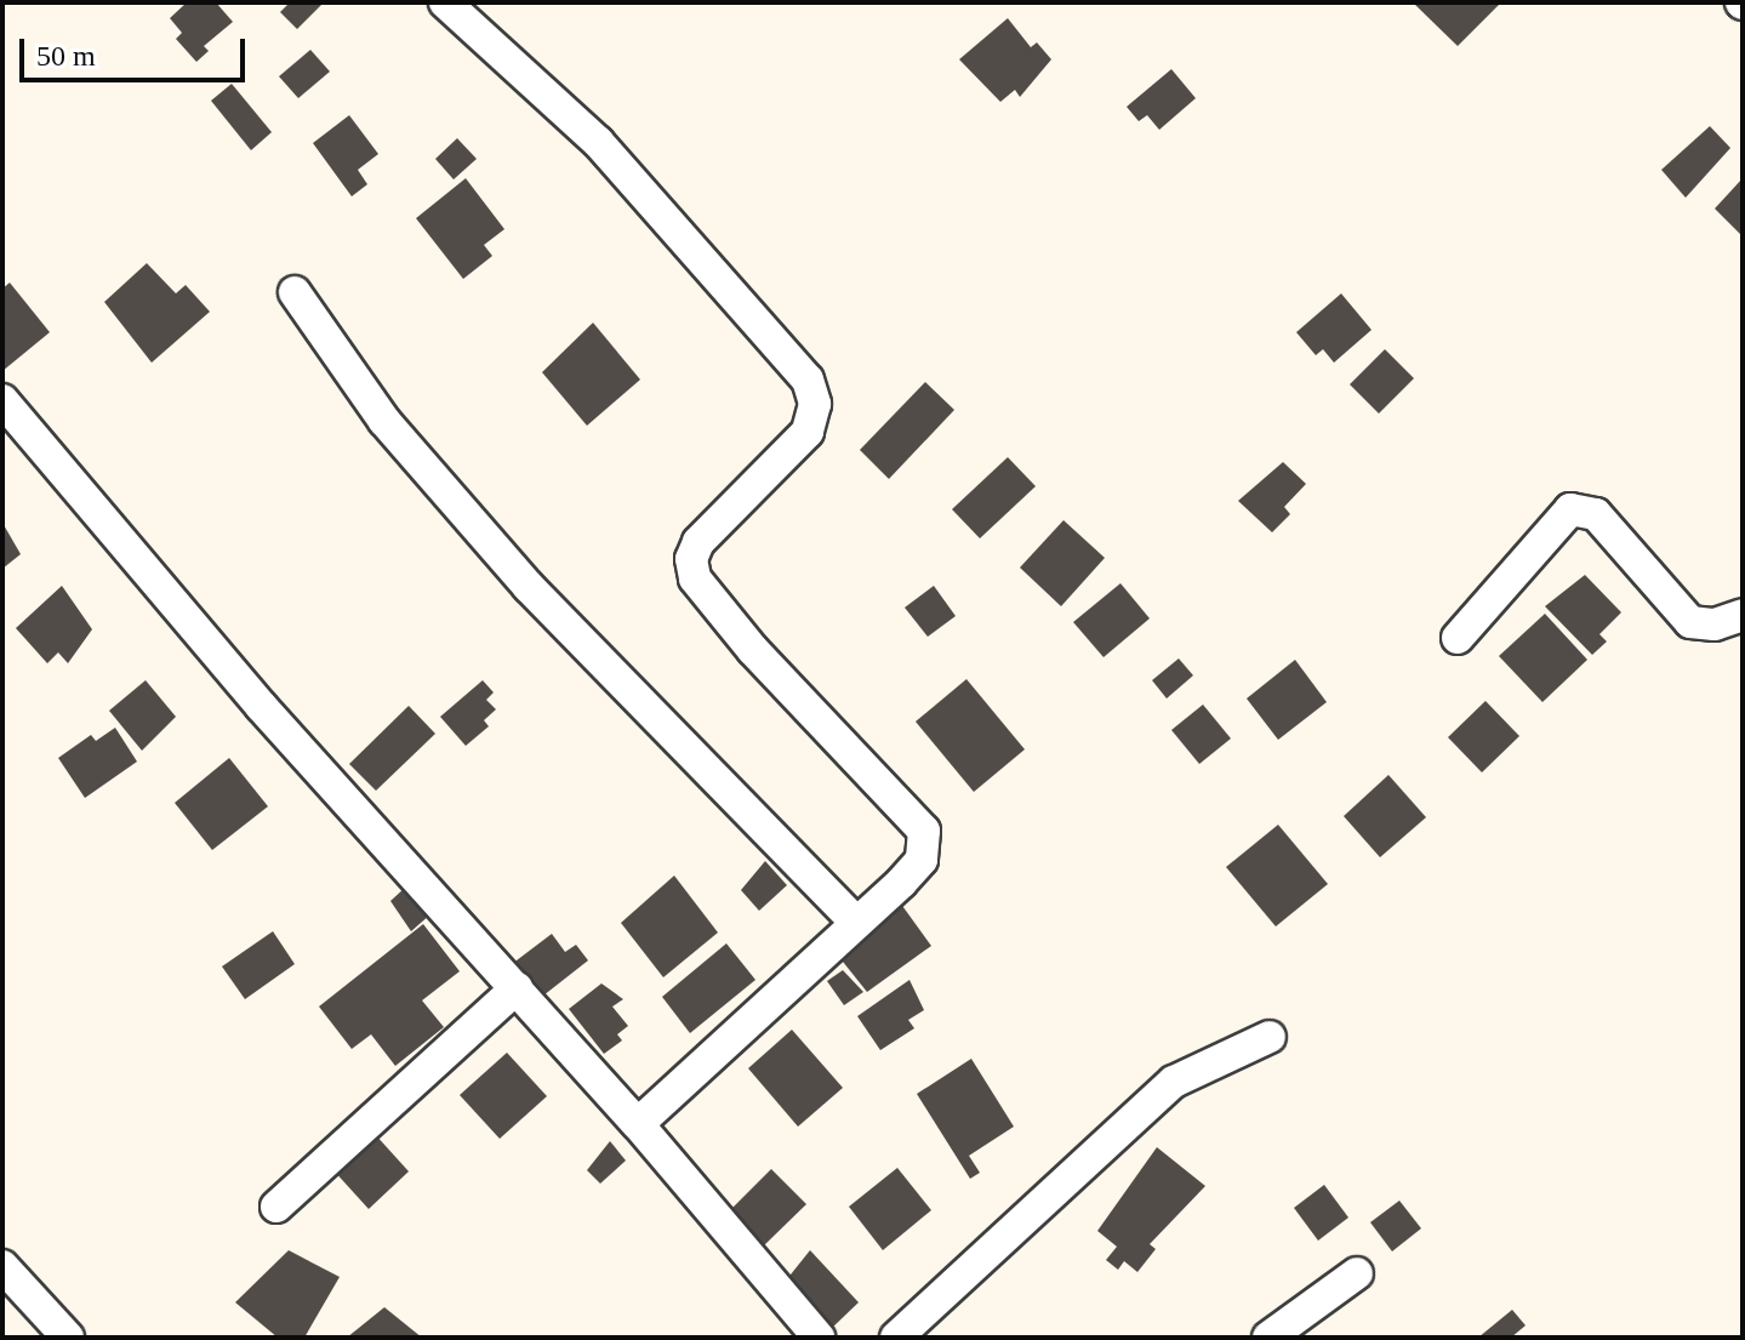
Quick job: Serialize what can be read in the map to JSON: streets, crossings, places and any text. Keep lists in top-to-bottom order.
{
  "scale_bar": "50 m"
}
